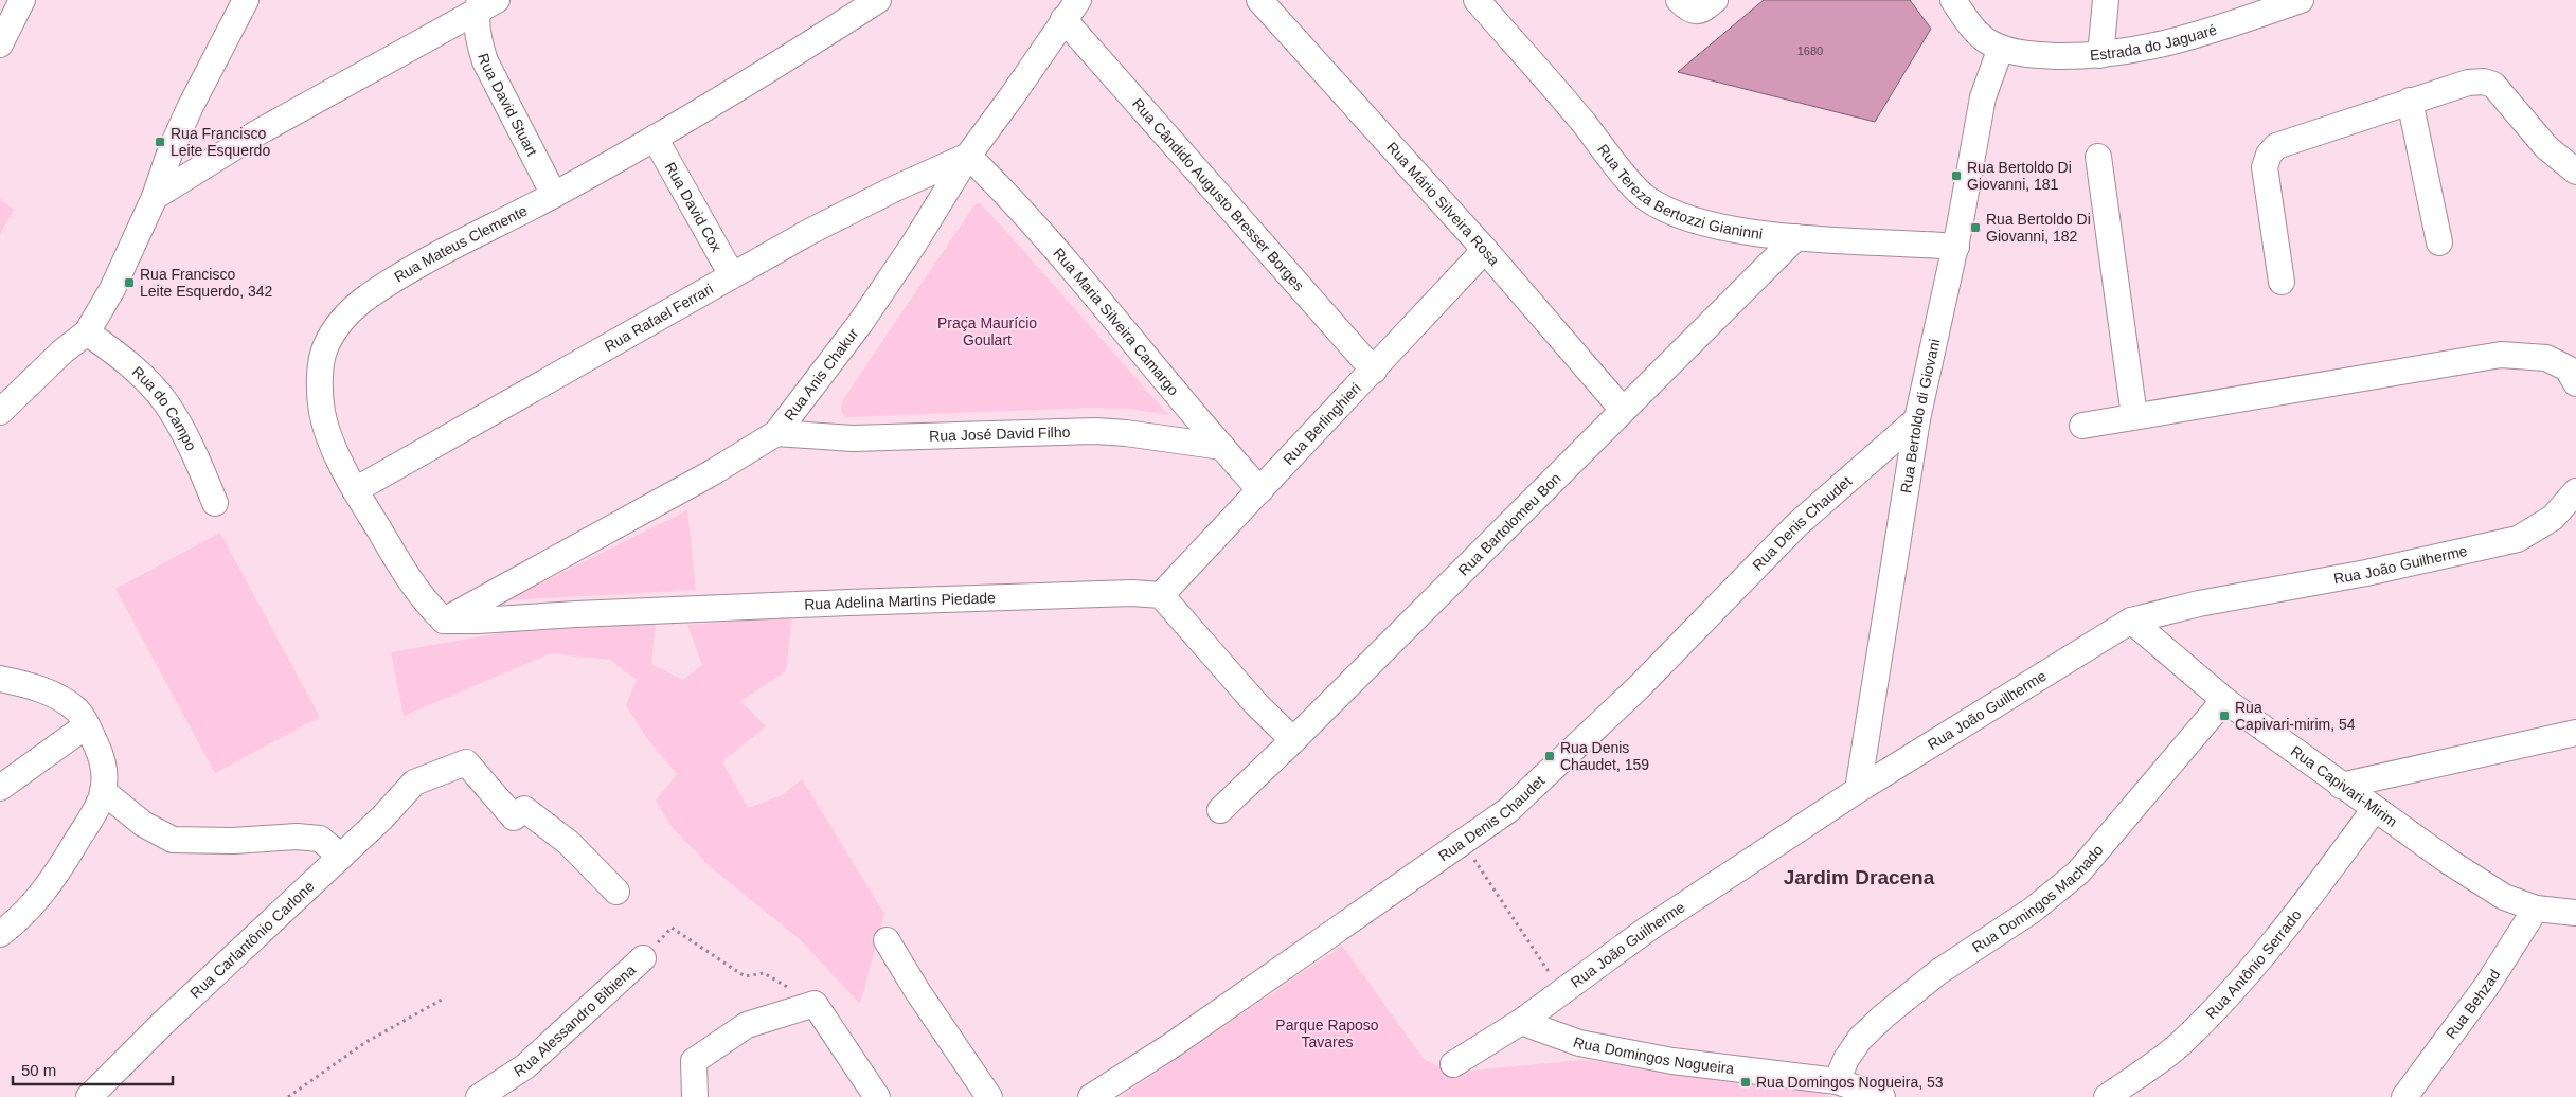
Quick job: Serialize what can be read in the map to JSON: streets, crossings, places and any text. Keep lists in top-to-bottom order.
{
  "streets": {
    "street": [
      "Estrada do Jaguaré",
      "Rua David Stuart",
      "Rua Tereza Bertozzi Gianinni",
      "Rua Cândido Augusto Bresser Borges",
      "Rua Mário Silveira Rosa",
      "Rua David Cox",
      "Rua Mateus Clemente",
      "Rua Rafael Ferrari",
      "Rua Maria Silveira Camargo",
      "Rua Anis Chakur",
      "Rua do Campo",
      "Rua Bertoldo di Giovani",
      "Rua Berlinghieri",
      "Rua José David Filho",
      "Rua Bartolomeu Bon",
      "Rua Denis Chaudet",
      "Rua João Guilherme",
      "Rua Adelina Martins Piedade",
      "Rua Capivari-Mirim",
      "Rua Domingos Machado",
      "Rua Carlantônio Carlone",
      "Rua Antônio Serrado",
      "Rua Behzad",
      "Rua Alessandro Bibiena",
      "Rua Domingos Nogueira"
    ]
  },
  "crossings": [
    ["Estrada do Jaguaré", "Rua Bertoldo di Giovani"],
    ["Rua David Stuart", "Rua Mateus Clemente"],
    ["Rua Tereza Bertozzi Gianinni", "Rua Bertoldo di Giovani"],
    ["Rua Tereza Bertozzi Gianinni", "Rua Bartolomeu Bon"],
    ["Rua Cândido Augusto Bresser Borges", "Rua Anis Chakur"],
    ["Rua Cândido Augusto Bresser Borges", "Rua Berlinghieri"],
    ["Rua Mário Silveira Rosa", "Rua Berlinghieri"],
    ["Rua Mário Silveira Rosa", "Rua Bartolomeu Bon"],
    ["Rua David Cox", "Rua Mateus Clemente"],
    ["Rua David Cox", "Rua Rafael Ferrari"],
    ["Rua Mateus Clemente", "Rua Rafael Ferrari"],
    ["Rua Mateus Clemente", "Rua Anis Chakur"],
    ["Rua Mateus Clemente", "Rua Adelina Martins Piedade"],
    ["Rua Rafael Ferrari", "Rua Maria Silveira Camargo"],
    ["Rua Rafael Ferrari", "Rua Anis Chakur"],
    ["Rua Maria Silveira Camargo", "Rua Anis Chakur"],
    ["Rua Maria Silveira Camargo", "Rua Berlinghieri"],
    ["Rua Maria Silveira Camargo", "Rua José David Filho"],
    ["Rua Anis Chakur", "Rua José David Filho"],
    ["Rua Anis Chakur", "Rua Adelina Martins Piedade"],
    ["Rua Bertoldo di Giovani", "Rua Denis Chaudet"],
    ["Rua Bertoldo di Giovani", "Rua João Guilherme"],
    ["Rua Berlinghieri", "Rua Adelina Martins Piedade"],
    ["Rua João Guilherme", "Rua Capivari-Mirim"],
    ["Rua João Guilherme", "Rua Domingos Nogueira"],
    ["Rua Capivari-Mirim", "Rua Domingos Machado"],
    ["Rua Capivari-Mirim", "Rua Antônio Serrado"],
    ["Rua Capivari-Mirim", "Rua Behzad"],
    ["Rua Domingos Machado", "Rua Domingos Nogueira"]
  ],
  "districts": ["Jardim Dracena"],
  "parks": ["Praça Maurício Goulart", "Parque Raposo Tavares"],
  "places": {
    "transit": [
      "Rua Francisco Leite Esquerdo",
      "Rua Bertoldo Di Giovanni, 181",
      "Rua Bertoldo Di Giovanni, 182",
      "Rua Francisco Leite Esquerdo, 342",
      "Rua Capivari-mirim, 54",
      "Rua Denis Chaudet, 159",
      "Rua Domingos Nogueira, 53"
    ]
  },
  "house_numbers": ["1680"],
  "scale_bar": "50 m"
}
